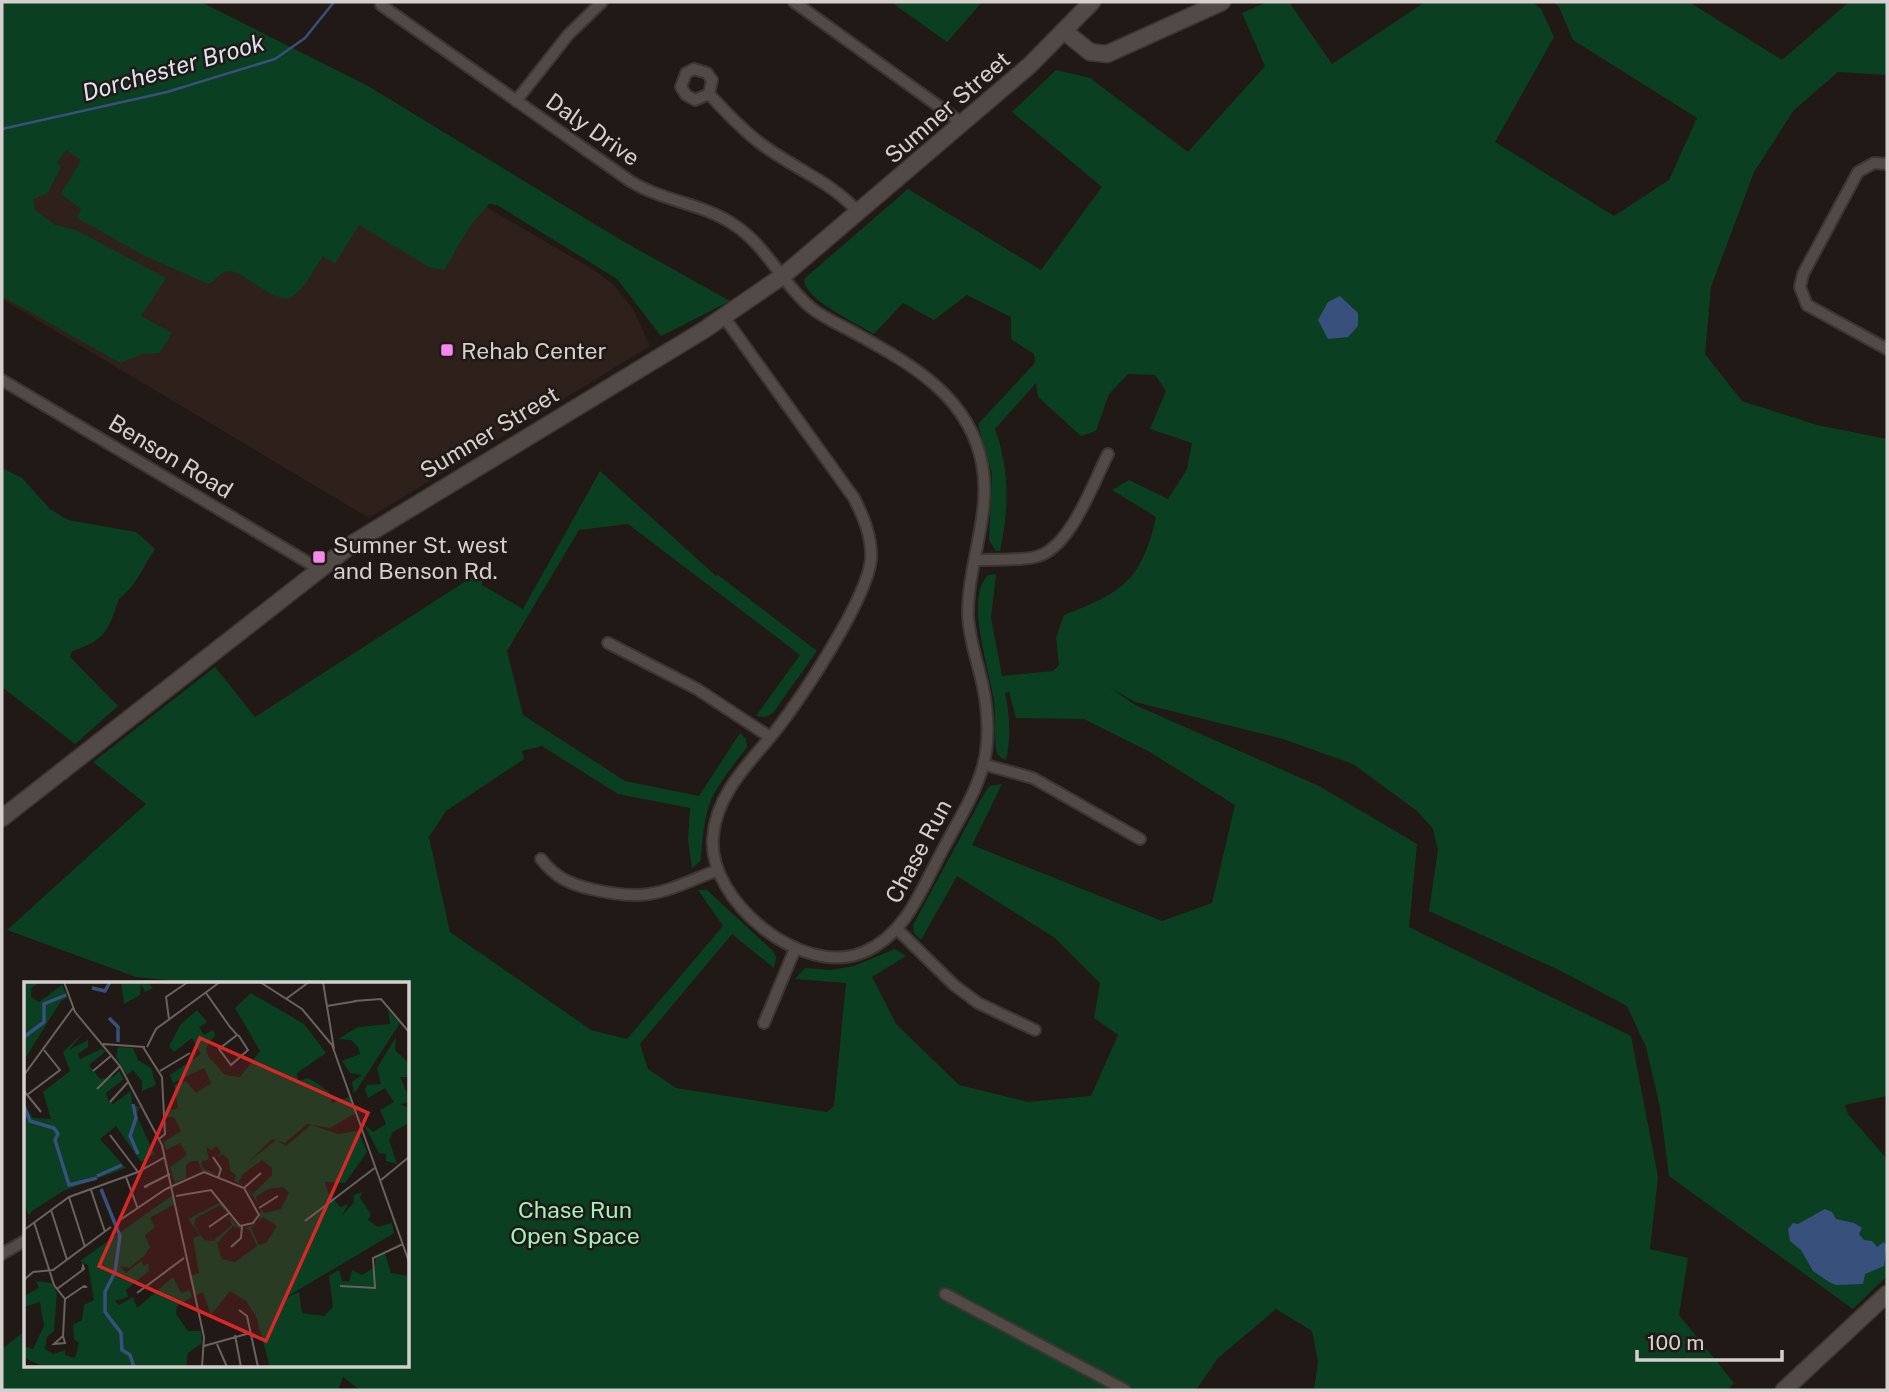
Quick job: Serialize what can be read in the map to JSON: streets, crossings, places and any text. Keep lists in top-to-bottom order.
{
  "streets": {
    "main road": ["Sumner Street"],
    "street": ["Daly Drive", "Benson Road", "Chase Run"]
  },
  "crossings": [
    ["Sumner Street", "Daly Drive"],
    ["Sumner Street", "Benson Road"],
    ["Sumner Street", "Chase Run"],
    ["Daly Drive", "Chase Run"]
  ],
  "water": ["Dorchester Brook"],
  "parks": ["Chase Run Open Space"],
  "places": {
    "transit": ["Rehab Center", "Sumner St. west and Benson Rd."]
  },
  "scale_bar": "100 m"
}
